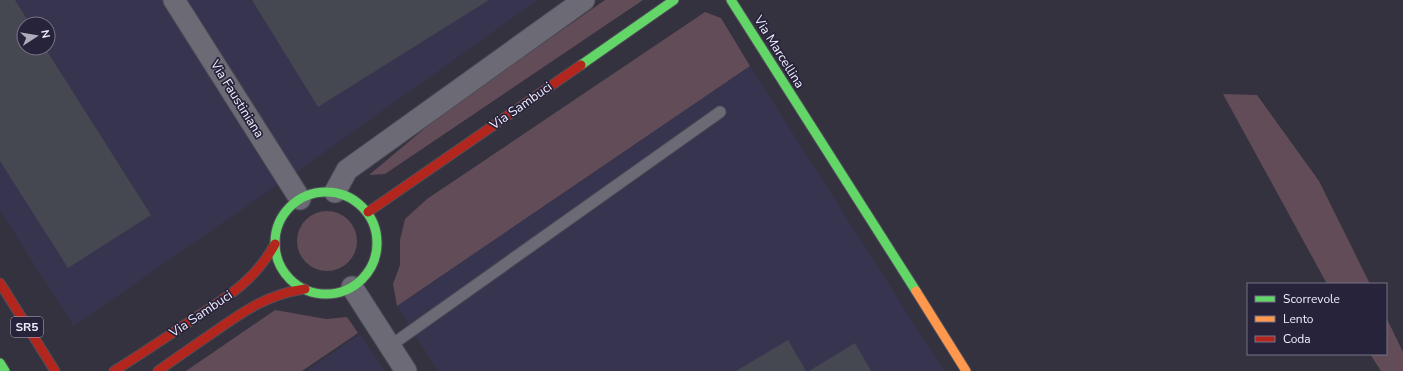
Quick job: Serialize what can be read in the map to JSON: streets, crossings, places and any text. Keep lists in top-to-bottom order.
{
  "streets": {
    "street": [
      "Via Marcellina",
      "Via Faustiniana",
      "Via Sambuci",
      "SR5"
    ]
  },
  "crossings": [
    ["Via Faustiniana", "Via Sambuci"]
  ],
  "legend": ["Scorrevole", "Lento", "Coda"],
  "north": "right"
}
